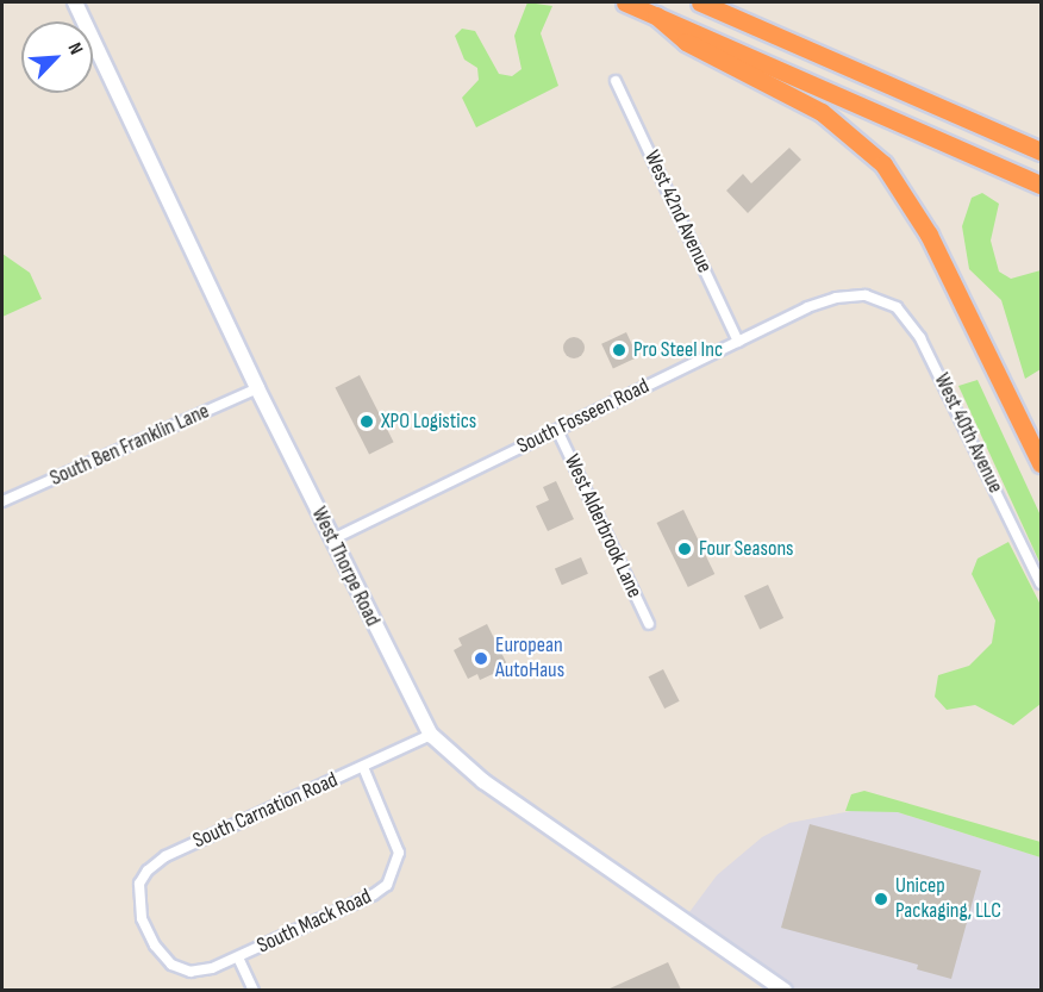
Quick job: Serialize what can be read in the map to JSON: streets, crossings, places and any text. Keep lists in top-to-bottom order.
{
  "streets": {
    "street": [
      "West 42nd Avenue",
      "South Fosseen Road",
      "West 40th Avenue",
      "South Ben Franklin Lane",
      "West Alderbrook Lane",
      "West Thorpe Road",
      "South Carnation Road",
      "South Mack Road"
    ]
  },
  "crossings": [
    ["West 42nd Avenue", "South Fosseen Road"],
    ["South Fosseen Road", "West 40th Avenue"],
    ["South Fosseen Road", "West Alderbrook Lane"],
    ["South Fosseen Road", "West Thorpe Road"],
    ["South Ben Franklin Lane", "West Thorpe Road"],
    ["West Thorpe Road", "South Carnation Road"],
    ["South Carnation Road", "South Mack Road"]
  ],
  "places": [
    "Pro Steel Inc",
    "XPO Logistics",
    "Four Seasons",
    "European AutoHaus",
    "Unicep Packaging, LLC"
  ],
  "north": "top right"
}
